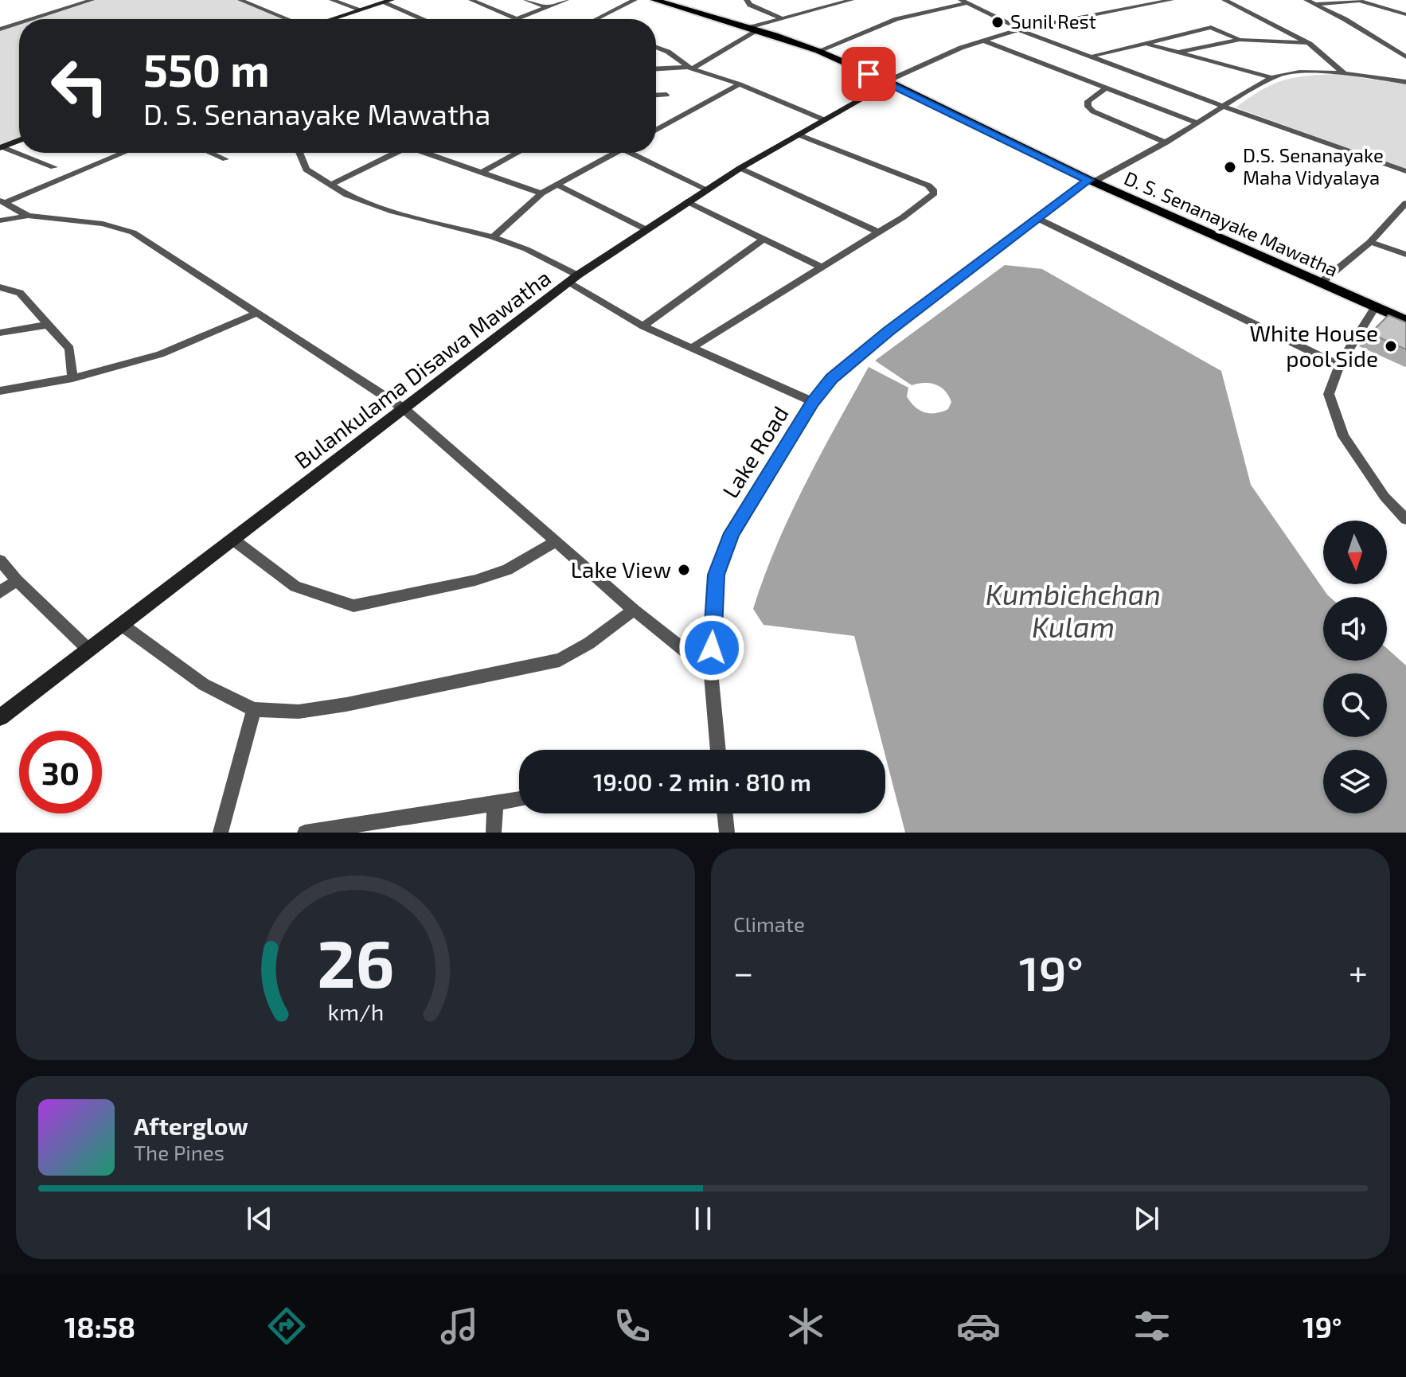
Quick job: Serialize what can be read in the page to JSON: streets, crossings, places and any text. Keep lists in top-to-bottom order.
{
  "streets": {
    "main road": ["D. S. Senanayake Mawatha", "Bulankulama Disawa Mawatha"],
    "street": ["Lake Road"]
  },
  "crossings": [
    ["D. S. Senanayake Mawatha", "Bulankulama Disawa Mawatha"],
    ["D. S. Senanayake Mawatha", "Lake Road"]
  ],
  "water": ["Kumbichchan Kulam"],
  "places": [
    "Sunil Rest",
    "D.S. Senanayake Maha Vidyalaya",
    "White House pool Side",
    "Lake View"
  ],
  "north": "bottom",
  "page": {
    "turn": ["550 m", "D. S. Senanayake Mawatha"],
    "limit": "30",
    "trip": "19:00 · 2 min · 810 m",
    "tile": "Climate",
    "heat": ["−", "19°", "+"],
    "song": ["Afterglow", "The Pines"],
    "tabs": ["18:58", "19°"],
    "gauge": ["26", "km/h"]
  }
}
